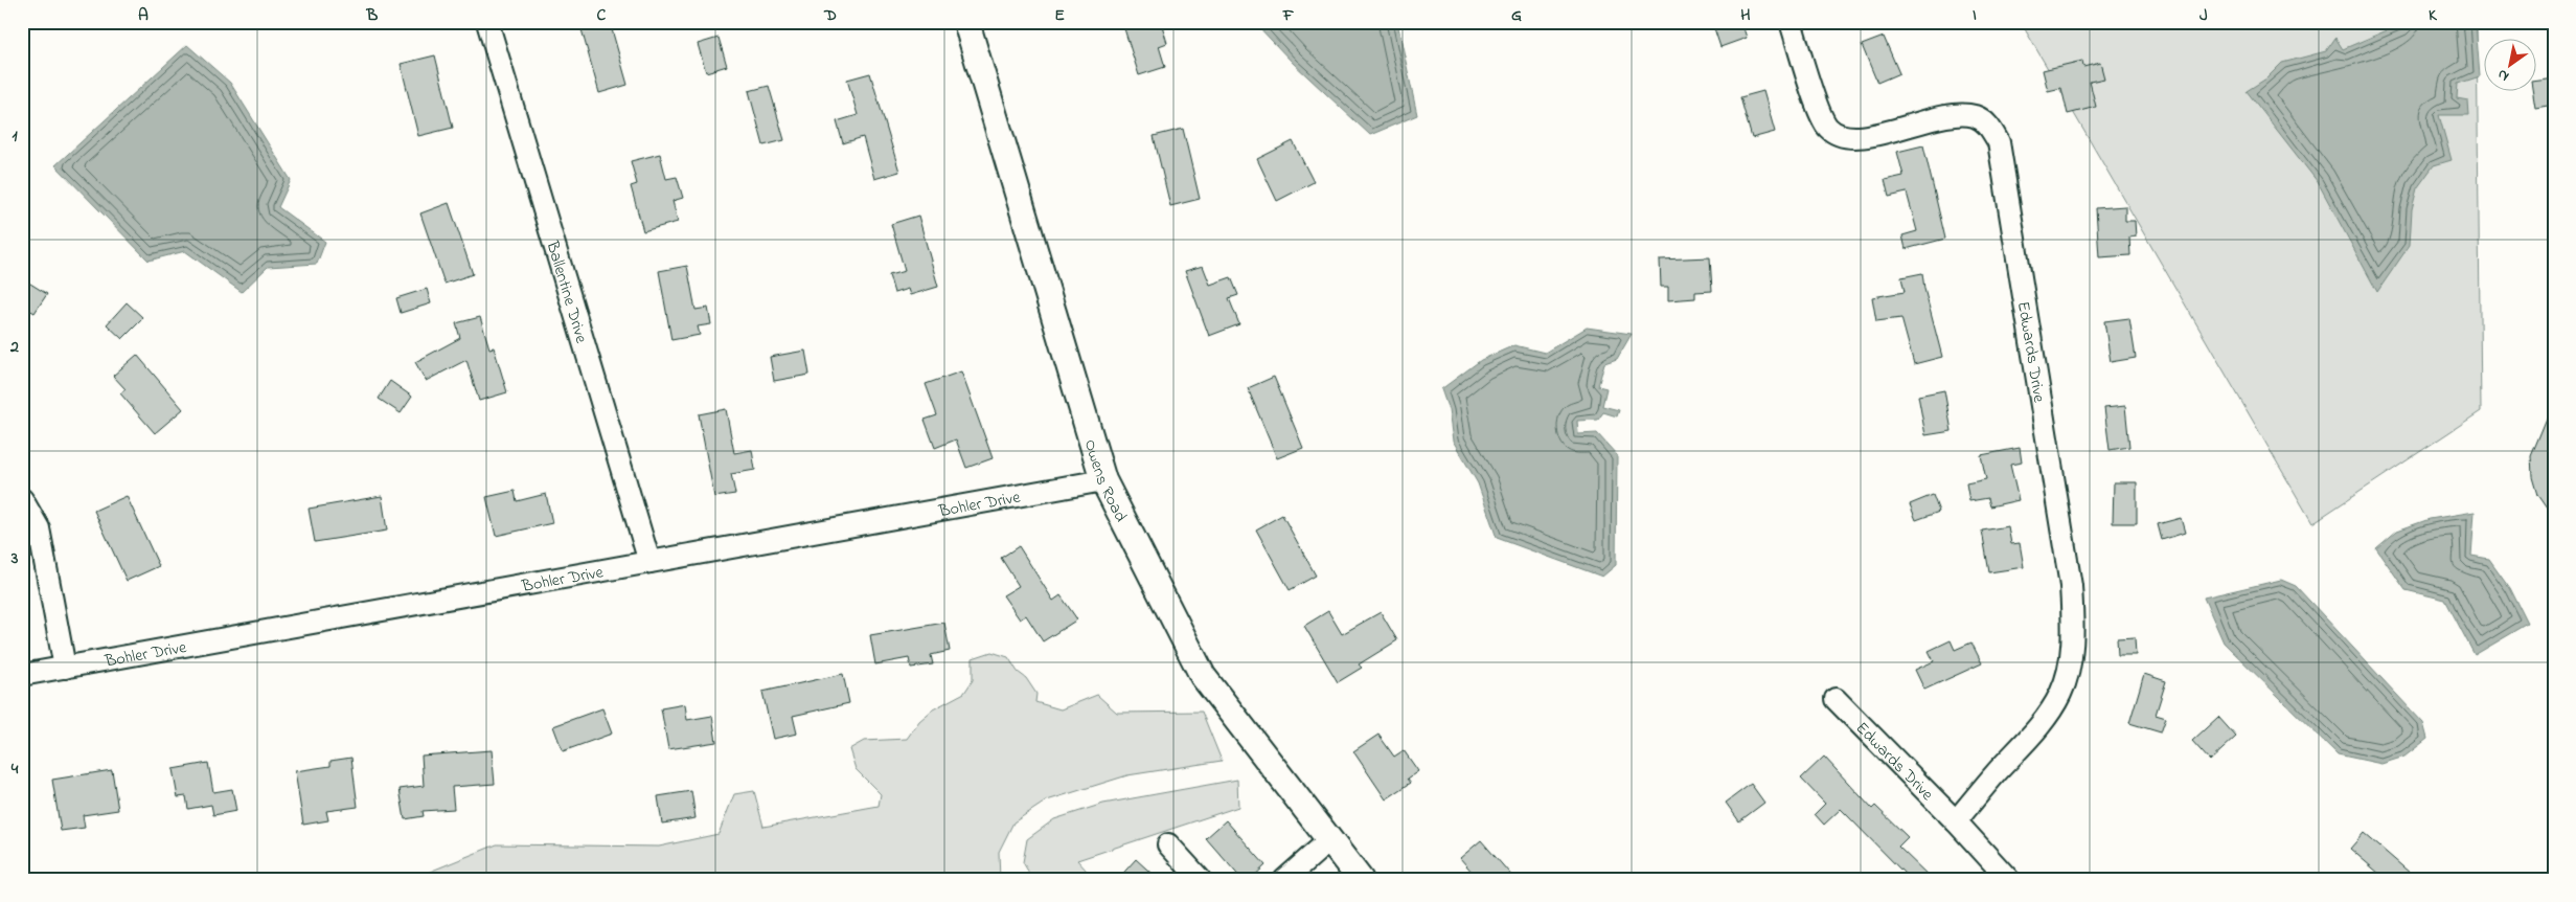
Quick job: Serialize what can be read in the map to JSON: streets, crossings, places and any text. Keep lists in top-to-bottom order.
{
  "streets": {
    "street": [
      "Ballentine Drive",
      "Edwards Drive",
      "Owens Road",
      "Bohler Drive"
    ]
  },
  "crossings": [
    ["Ballentine Drive", "Bohler Drive"],
    ["Owens Road", "Bohler Drive"]
  ],
  "north": "bottom left",
  "grid": {
    "columns": [
      "A",
      "B",
      "C",
      "D",
      "E",
      "F",
      "G",
      "H",
      "I",
      "J",
      "K"
    ],
    "rows": [
      "1",
      "2",
      "3",
      "4"
    ]
  }
}
